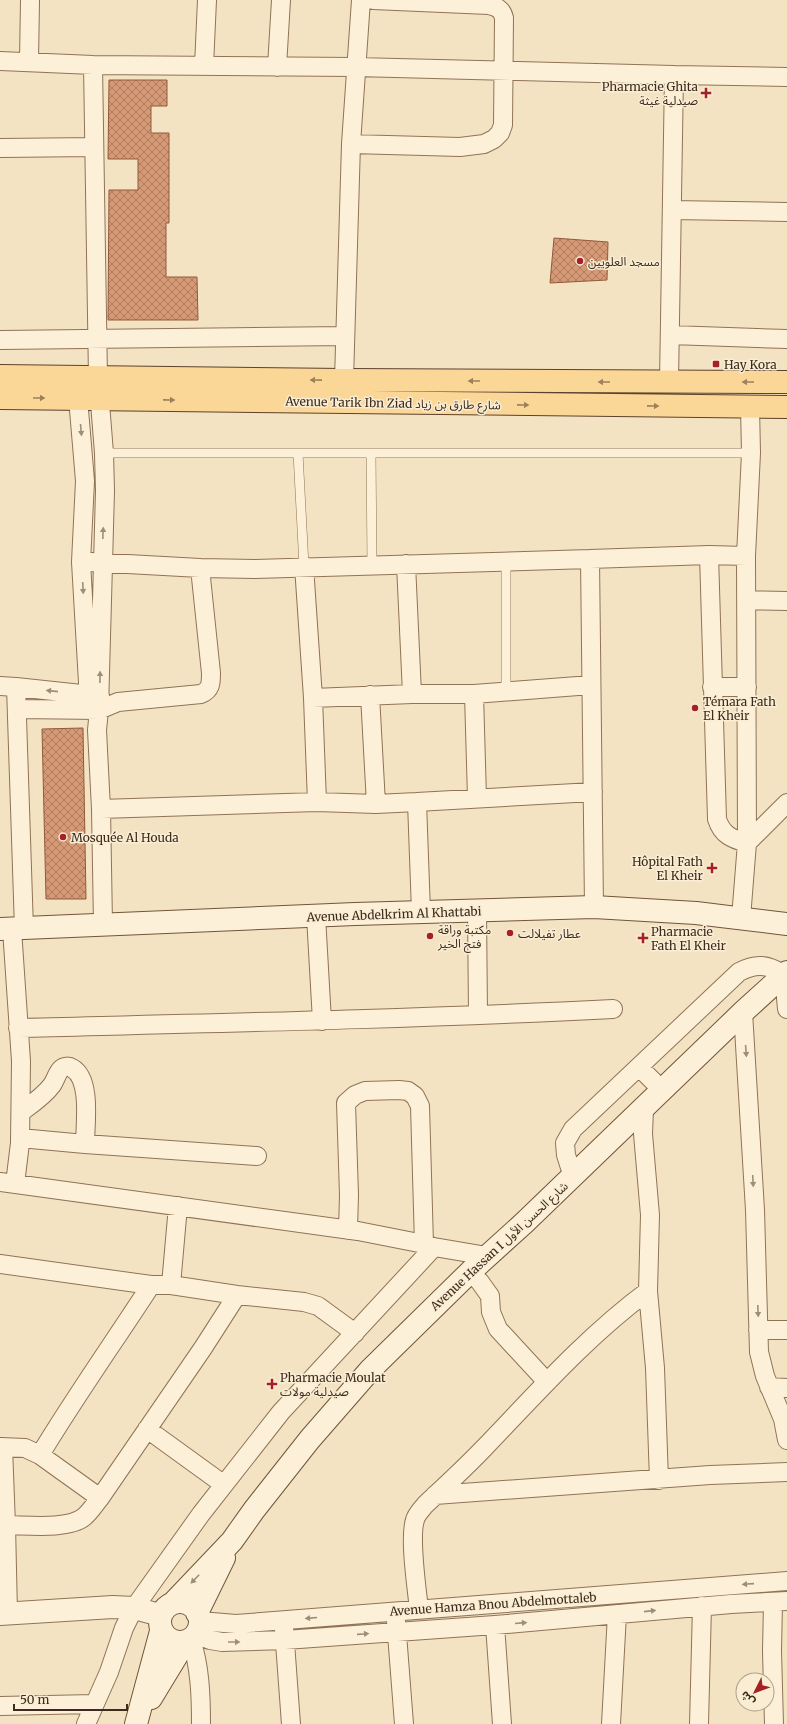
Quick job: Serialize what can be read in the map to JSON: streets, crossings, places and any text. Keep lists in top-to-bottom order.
{
  "streets": {
    "main road": ["Avenue Tarik Ibn Ziad شارع طارق بن زياد", "Avenue Abdelkrim Al Khattabi", "Avenue Hassan I شارع الحسن الأول"],
    "street": ["Avenue Hamza Bnou Abdelmottaleb"]
  },
  "crossings": [
    ["Avenue Hassan I شارع الحسن الأول", "Avenue Hamza Bnou Abdelmottaleb"]
  ],
  "places": {
    "health": [
      "Pharmacie Ghita صيدلية غيثة",
      "Hôpital Fath El Kheir",
      "Pharmacie Fath El Kheir",
      "Pharmacie Moulat صيدلية مولات"
    ],
    "other": [
      "مسجد العلويين",
      "Témara Fath El Kheir",
      "Mosquée Al Houda",
      "عطار تفيلالت",
      "مكتبة وراقة فتح الخير"
    ],
    "transit": ["Hay Kora"]
  },
  "scale_bar": "50 m",
  "north": "bottom left"
}
